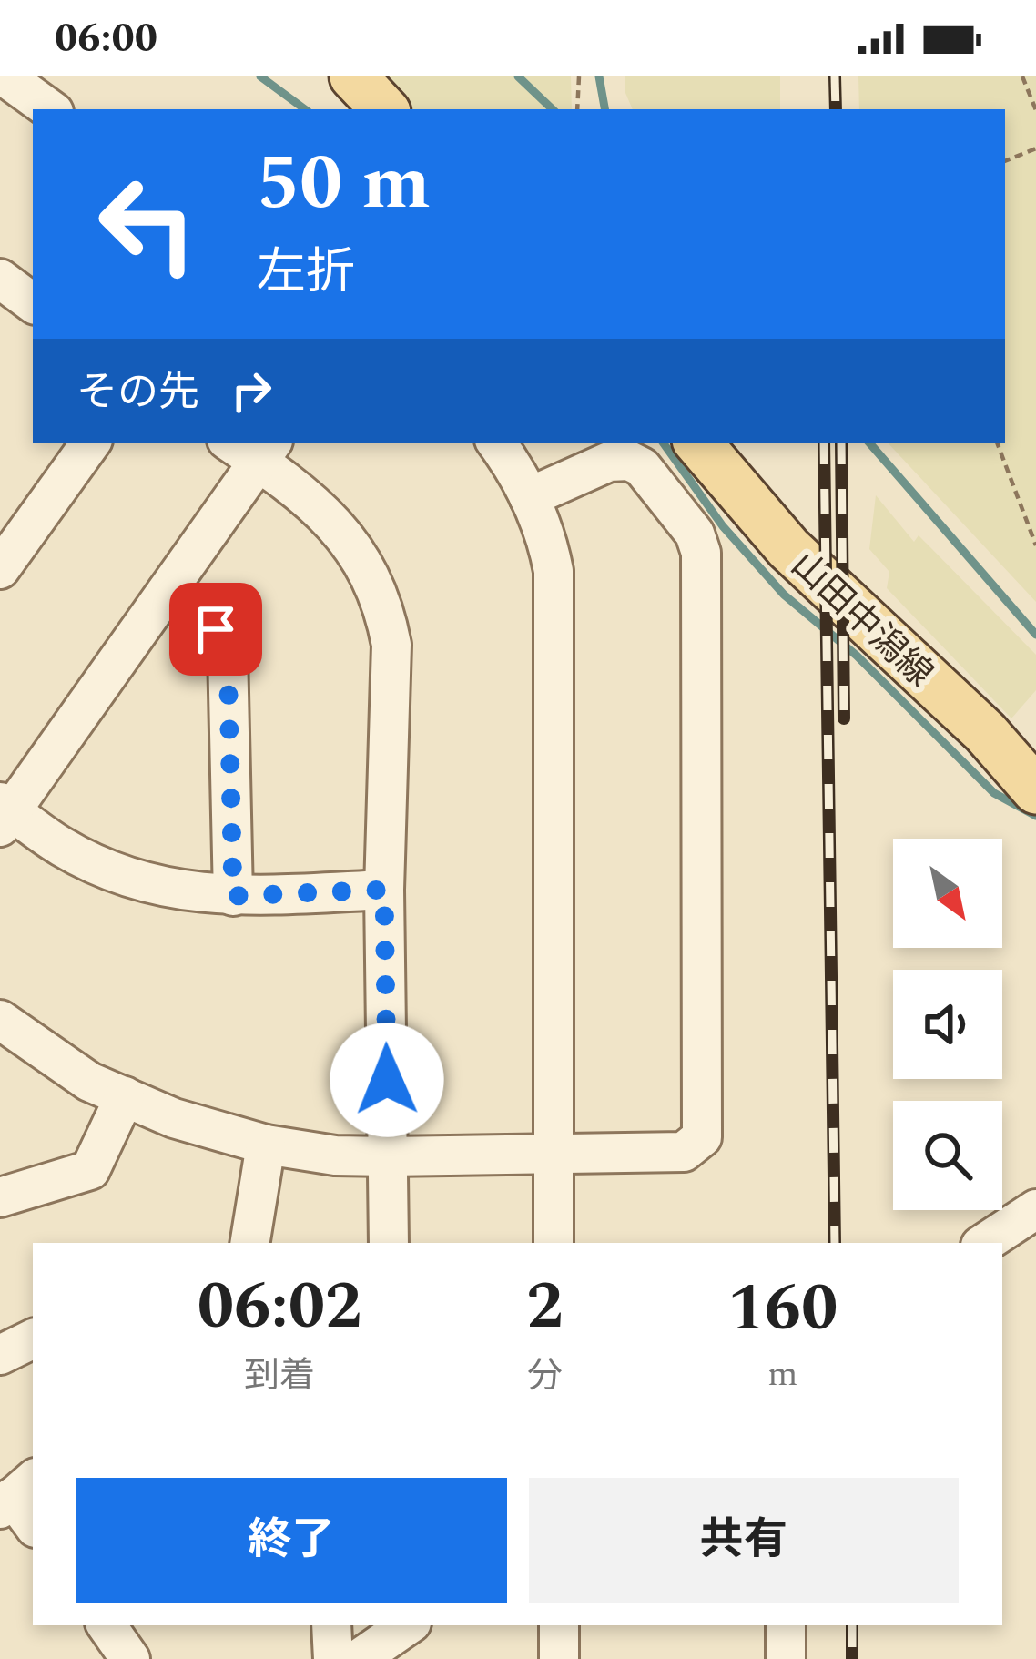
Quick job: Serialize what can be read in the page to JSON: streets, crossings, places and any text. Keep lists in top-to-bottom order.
{
  "streets": {
    "main road": ["山田中潟線"]
  },
  "north": "bottom right",
  "page": {
    "status": "06:00",
    "turn": ["50 m", "左折"],
    "then": "その先",
    "eta": [
      "06:02",
      "到着",
      "2",
      "分",
      "160",
      "m"
    ],
    "buttons": ["終了", "共有"]
  }
}
